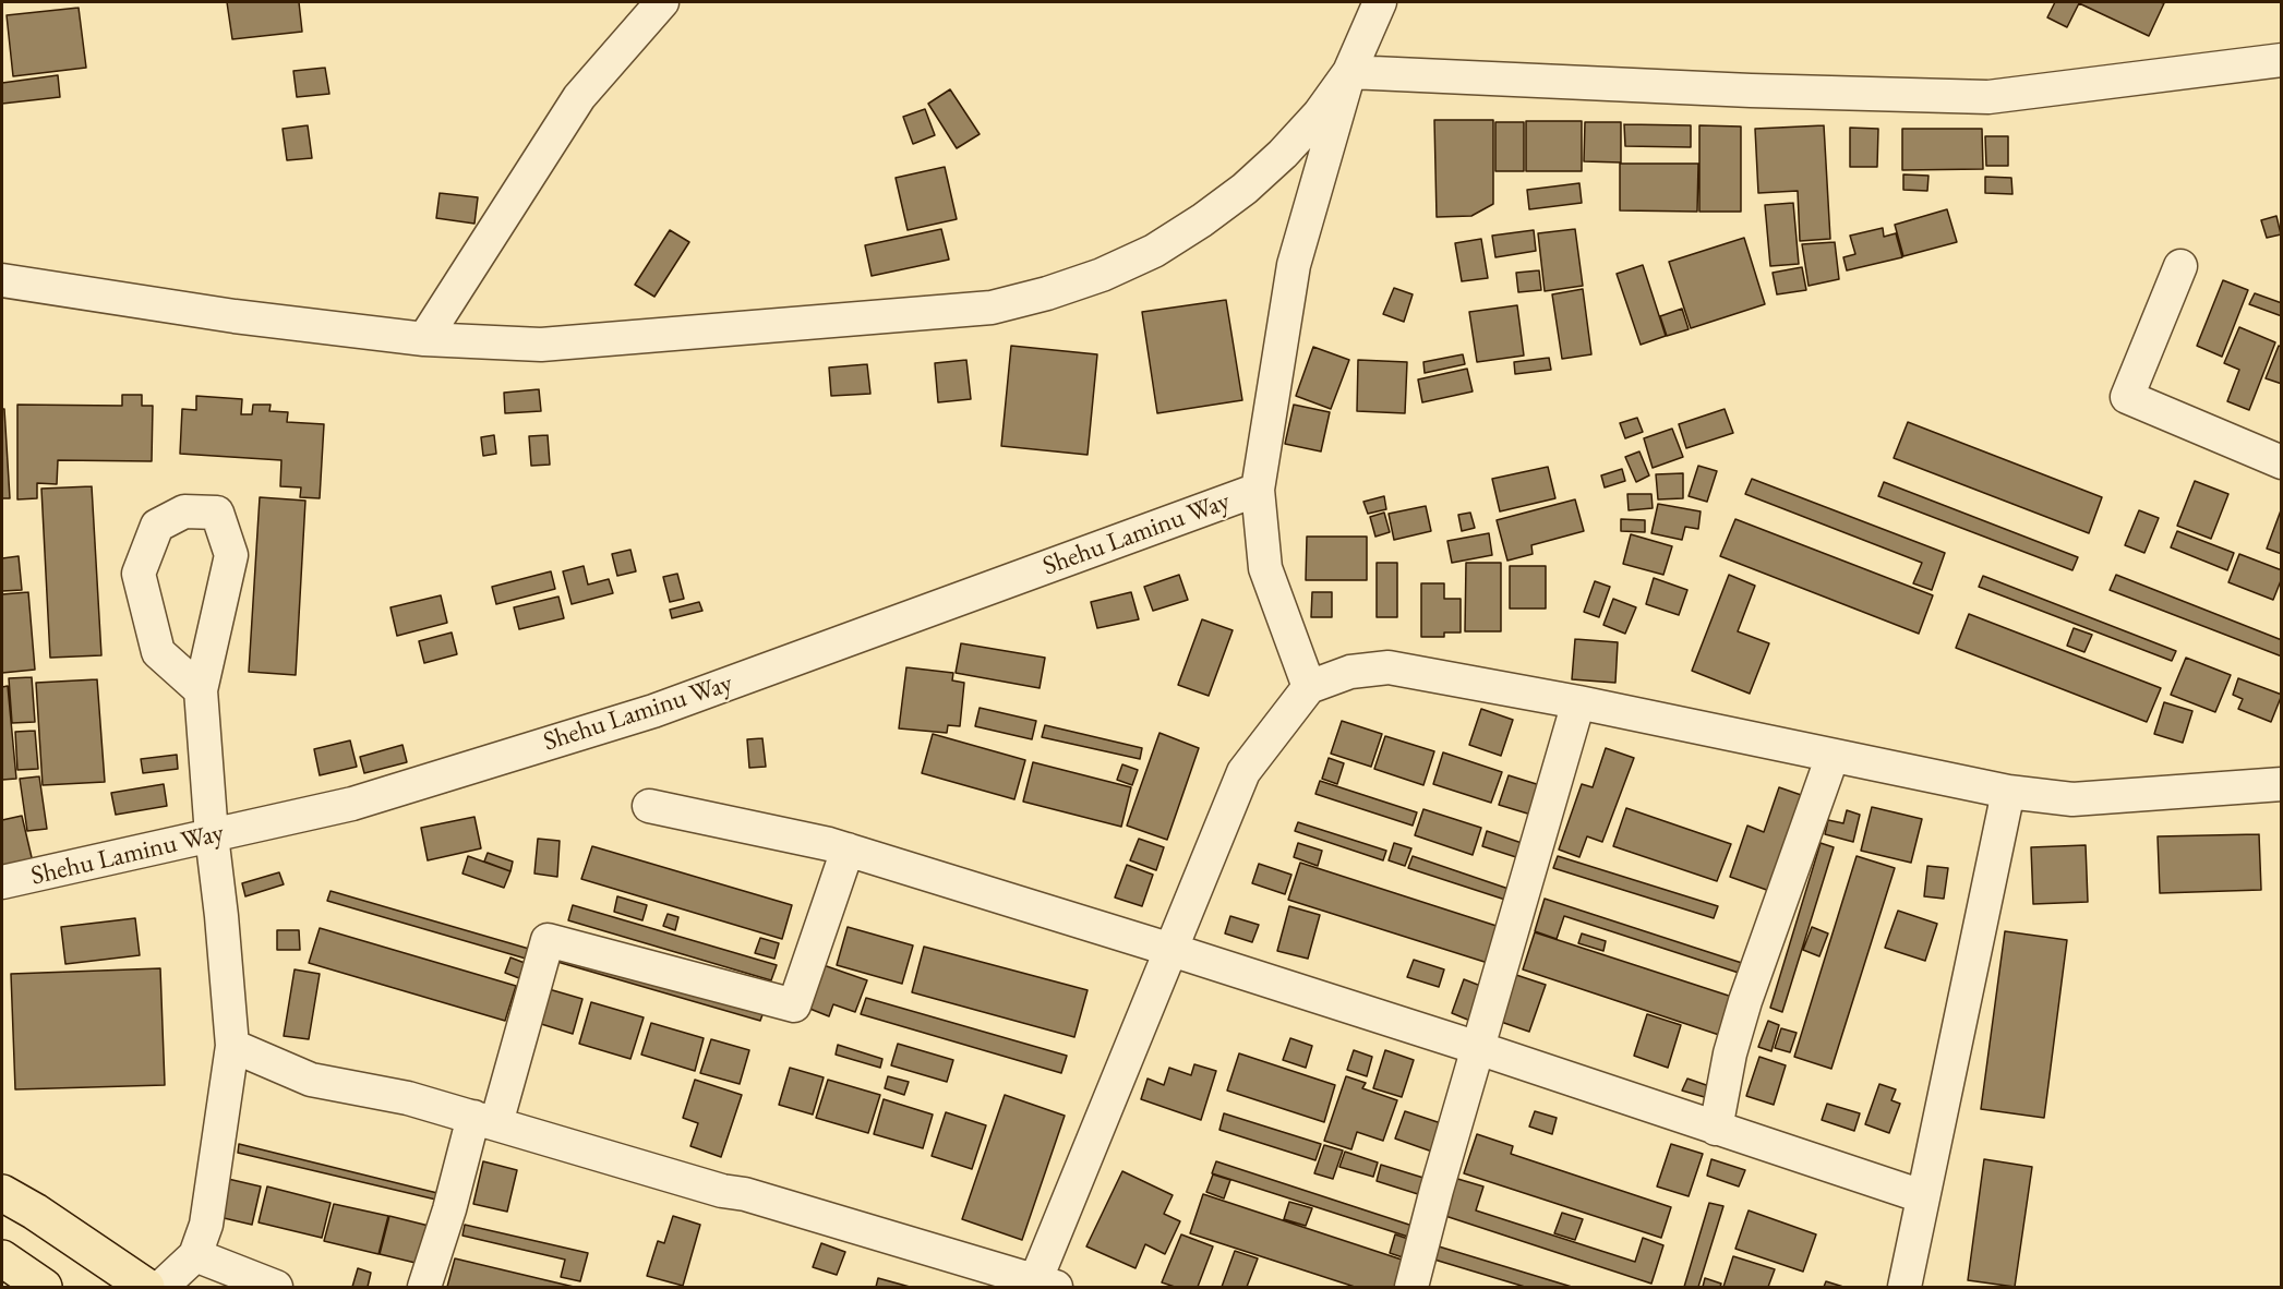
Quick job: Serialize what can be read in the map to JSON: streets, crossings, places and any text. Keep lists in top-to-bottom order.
{
  "streets": {
    "street": ["Shehu Laminu Way"]
  }
}
